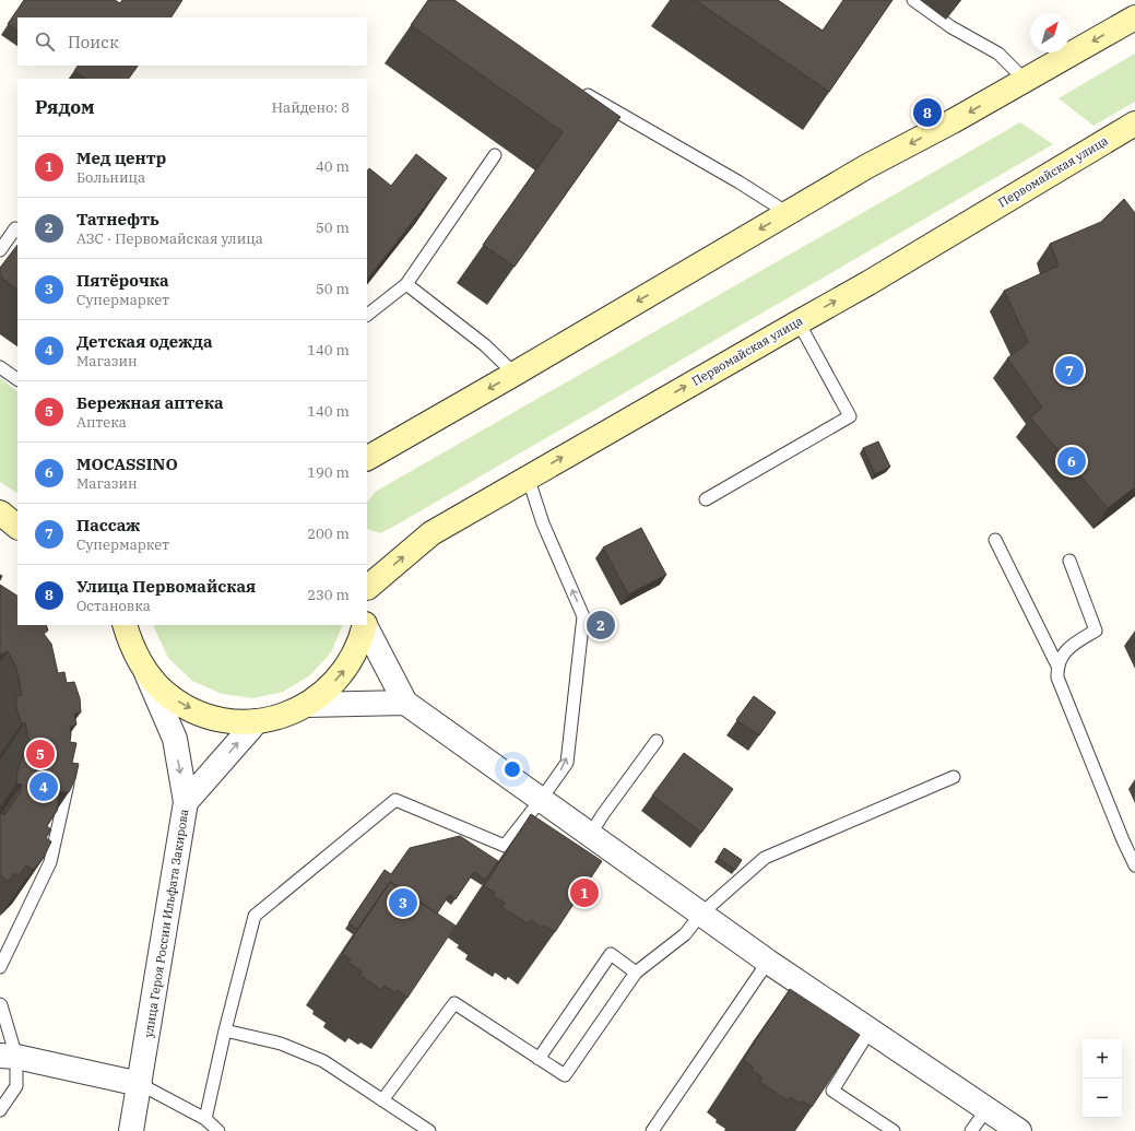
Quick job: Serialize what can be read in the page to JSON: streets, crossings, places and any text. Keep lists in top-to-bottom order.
{
  "streets": {
    "main road": ["Первомайская улица"],
    "street": ["улица Героя России Ильфата Закирова"]
  },
  "north": "top right",
  "page": {
    "search": "Поиск",
    "heading": ["Рядом", "Найдено: 8"],
    "pins": [
      "8",
      "7",
      "6",
      "2",
      "5",
      "4",
      "1",
      "3"
    ],
    "list": [
      {
        "mark": "1",
        "name": "Мед центр",
        "note": "Больница",
        "value": "40 m"
      },
      {
        "mark": "2",
        "name": "Татнефть",
        "note": "АЗС · Первомайская улица",
        "value": "50 m"
      },
      {
        "mark": "3",
        "name": "Пятёрочка",
        "note": "Супермаркет",
        "value": "50 m"
      },
      {
        "mark": "4",
        "name": "Детская одежда",
        "note": "Магазин",
        "value": "140 m"
      },
      {
        "mark": "5",
        "name": "Бережная аптека",
        "note": "Аптека",
        "value": "140 m"
      },
      {
        "mark": "6",
        "name": "MOCASSINO",
        "note": "Магазин",
        "value": "190 m"
      },
      {
        "mark": "7",
        "name": "Пассаж",
        "note": "Супермаркет",
        "value": "200 m"
      },
      {
        "mark": "8",
        "name": "Улица Первомайская",
        "note": "Остановка",
        "value": "230 m"
      }
    ],
    "map_buttons": ["+", "−"]
  }
}
